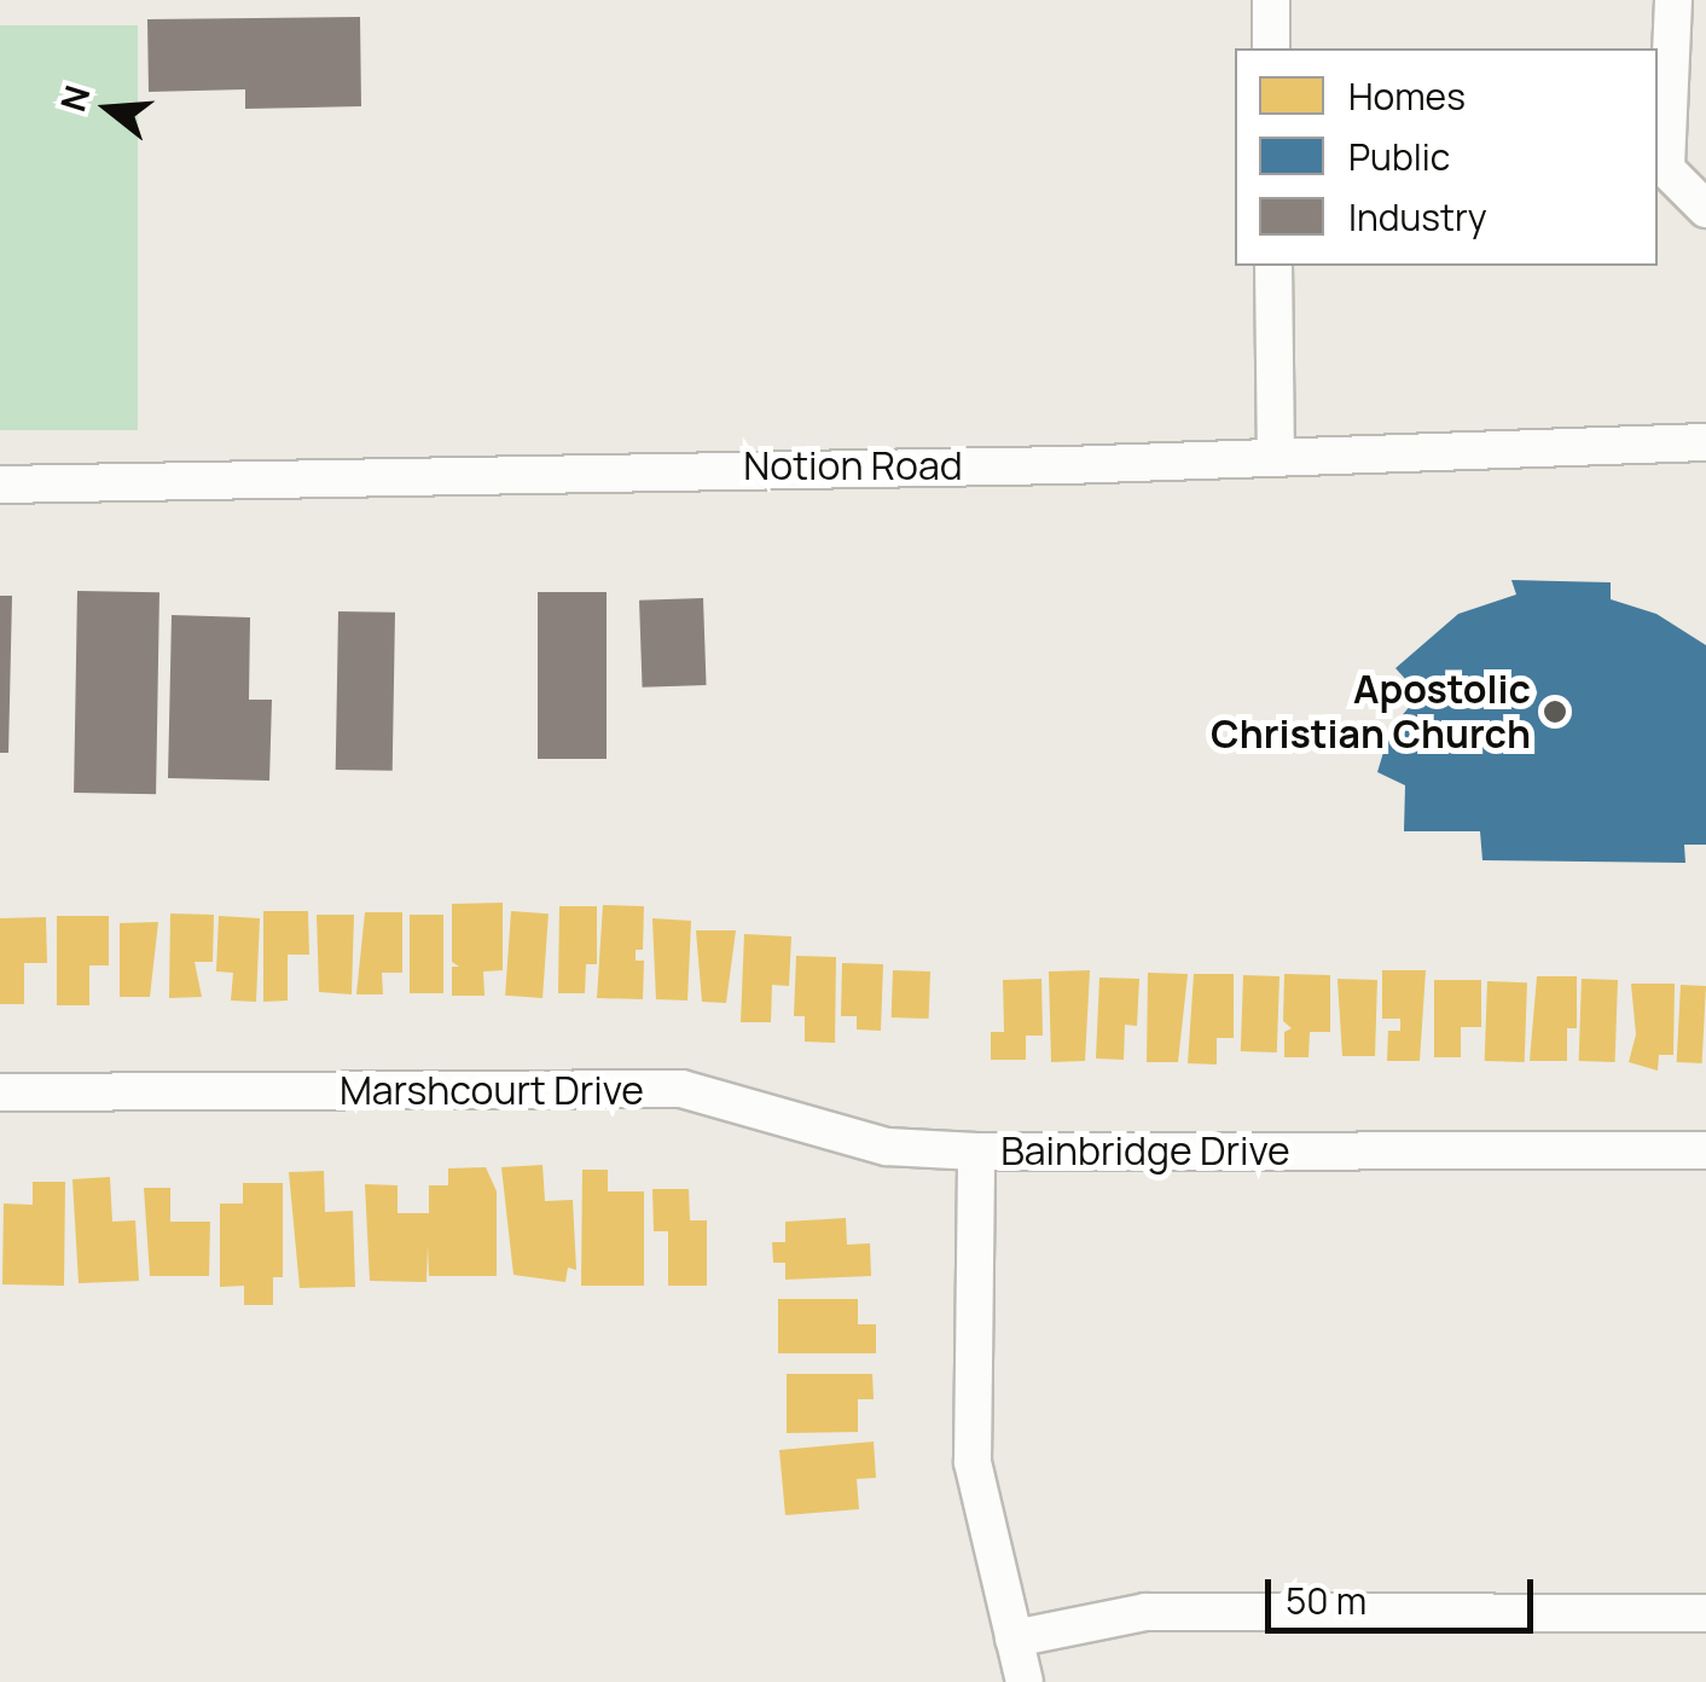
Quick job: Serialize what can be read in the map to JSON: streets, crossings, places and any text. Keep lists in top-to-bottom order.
{
  "streets": {
    "street": ["Notion Road", "Marshcourt Drive", "Bainbridge Drive"]
  },
  "crossings": [
    ["Marshcourt Drive", "Bainbridge Drive"]
  ],
  "places": ["Apostolic Christian Church"],
  "legend": ["Homes", "Public", "Industry"],
  "scale_bar": "50 m",
  "north": "left"
}
